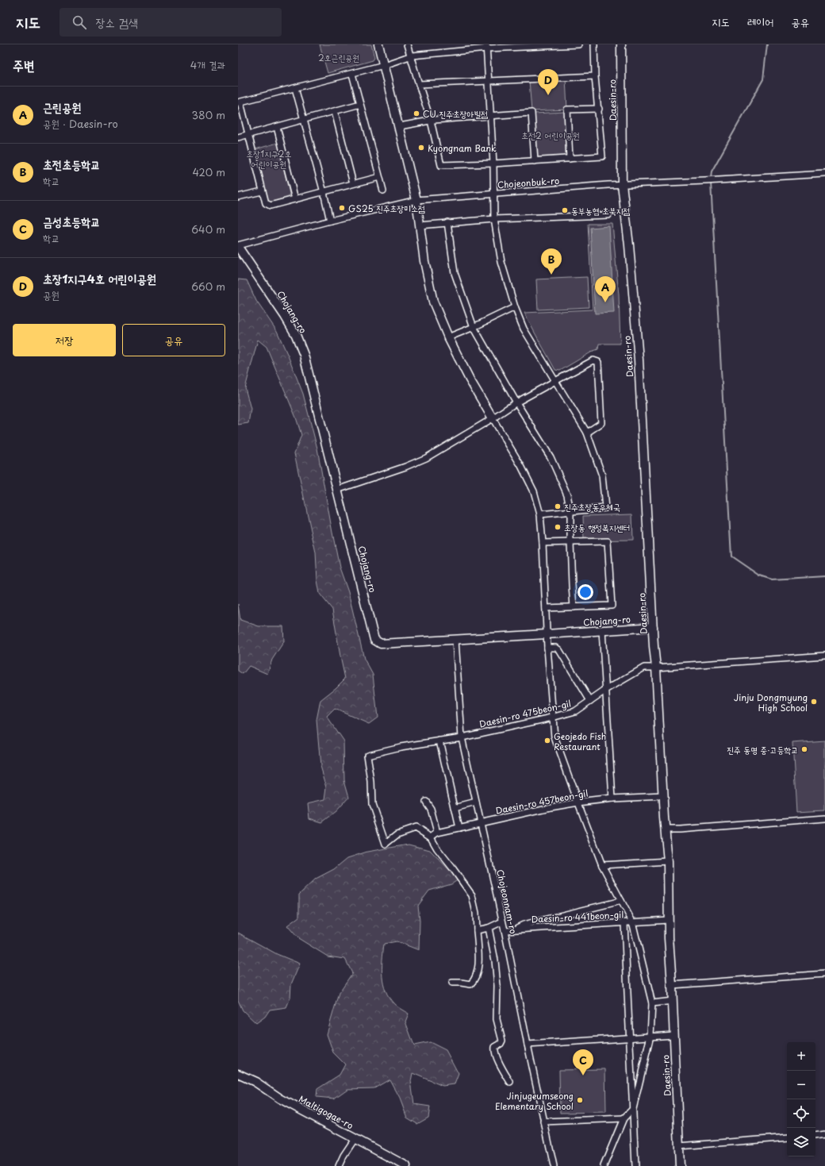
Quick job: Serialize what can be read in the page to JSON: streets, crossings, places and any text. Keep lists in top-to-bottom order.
{
  "streets": {
    "street": [
      "Daesin-ro",
      "Chojeonbuk-ro",
      "Chojang-ro",
      "Daesin-ro 475beon-gil",
      "Daesin-ro 457beon-gil",
      "Chojeonnam-ro",
      "Daesin-ro 441beon-gil",
      "Maltigogae-ro"
    ]
  },
  "crossings": [
    ["Daesin-ro", "Chojeonbuk-ro"],
    ["Daesin-ro", "Chojang-ro"],
    ["Daesin-ro", "Daesin-ro 475beon-gil"],
    ["Daesin-ro", "Daesin-ro 457beon-gil"],
    ["Daesin-ro", "Daesin-ro 441beon-gil"],
    ["Chojeonbuk-ro", "Chojang-ro"],
    ["Chojang-ro", "Chojeonnam-ro"],
    ["Daesin-ro 475beon-gil", "Chojeonnam-ro"],
    ["Daesin-ro 457beon-gil", "Chojeonnam-ro"],
    ["Chojeonnam-ro", "Daesin-ro 441beon-gil"]
  ],
  "parks": ["2호근린공원", "초전2 어린이공원", "초장1지구2호 어린이공원"],
  "places": [
    "CU 진주초장아빌점",
    "Kyongnam Bank",
    "GS25 진주초장미소점",
    "동부농협 초북지점",
    "진주초장동우체국",
    "초장동 행정복지센터",
    "Jinju Dongmyung High School",
    "Geojedo Fish Restaurant",
    "진주 동명 중·고등학교",
    "Jinjugeumseong Elementary School"
  ],
  "page": {
    "header": "지도",
    "search": "장소 검색",
    "nav": ["지도", "레이어", "공유"],
    "heading": ["주변", "4개 결과"],
    "pins": [
      "D",
      "B",
      "A",
      "C"
    ],
    "list": [
      {
        "mark": "A",
        "name": "근린공원",
        "note": "공원 · Daesin-ro",
        "value": "380 m"
      },
      {
        "mark": "B",
        "name": "초전초등학교",
        "note": "학교",
        "value": "420 m"
      },
      {
        "mark": "C",
        "name": "금성초등학교",
        "note": "학교",
        "value": "640 m"
      },
      {
        "mark": "D",
        "name": "초장1지구4호 어린이공원",
        "note": "공원",
        "value": "660 m"
      }
    ],
    "buttons": ["저장", "공유"],
    "map_buttons": ["+", "−"]
  }
}
